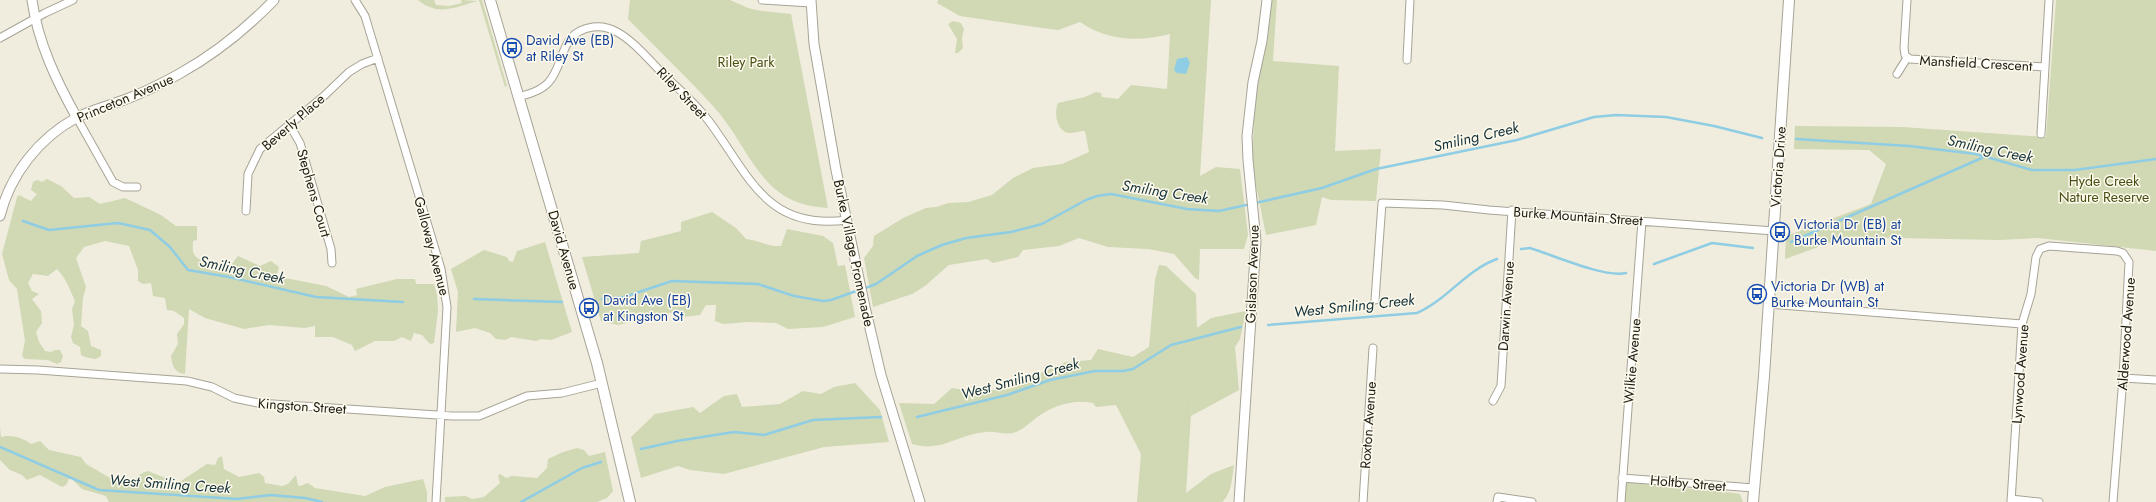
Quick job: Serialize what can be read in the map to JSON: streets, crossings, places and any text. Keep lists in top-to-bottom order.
{
  "streets": {
    "main road": ["Victoria Drive", "David Avenue"],
    "street": [
      "Mansfield Crescent",
      "Riley Street",
      "Princeton Avenue",
      "Beverly Place",
      "Stephens Court",
      "Burke Mountain Street",
      "Galloway Avenue",
      "Burke Village Promenade",
      "Gislason Avenue",
      "Darwin Avenue",
      "Alderwood Avenue",
      "Wilkie Avenue",
      "Lynwood Avenue",
      "Kingston Street",
      "Roxton Avenue",
      "Holtby Street"
    ]
  },
  "crossings": [
    ["Riley Street", "David Avenue"],
    ["Riley Street", "Burke Village Promenade"],
    ["Beverly Place", "Stephens Court"],
    ["Beverly Place", "Galloway Avenue"],
    ["Victoria Drive", "Burke Mountain Street"],
    ["Victoria Drive", "Holtby Street"],
    ["Burke Mountain Street", "Darwin Avenue"],
    ["Burke Mountain Street", "Wilkie Avenue"],
    ["Galloway Avenue", "Kingston Street"],
    ["David Avenue", "Kingston Street"],
    ["Alderwood Avenue", "Lynwood Avenue"],
    ["Wilkie Avenue", "Holtby Street"]
  ],
  "water": ["Smiling Creek", "West Smiling Creek"],
  "parks": ["Riley Park", "Hyde Creek Nature Reserve"],
  "places": {
    "bus stop": [
      "David Ave (EB) at Riley St",
      "Victoria Dr (EB) at Burke Mountain St",
      "Victoria Dr (WB) at Burke Mountain St",
      "David Ave (EB) at Kingston St"
    ]
  }
}
